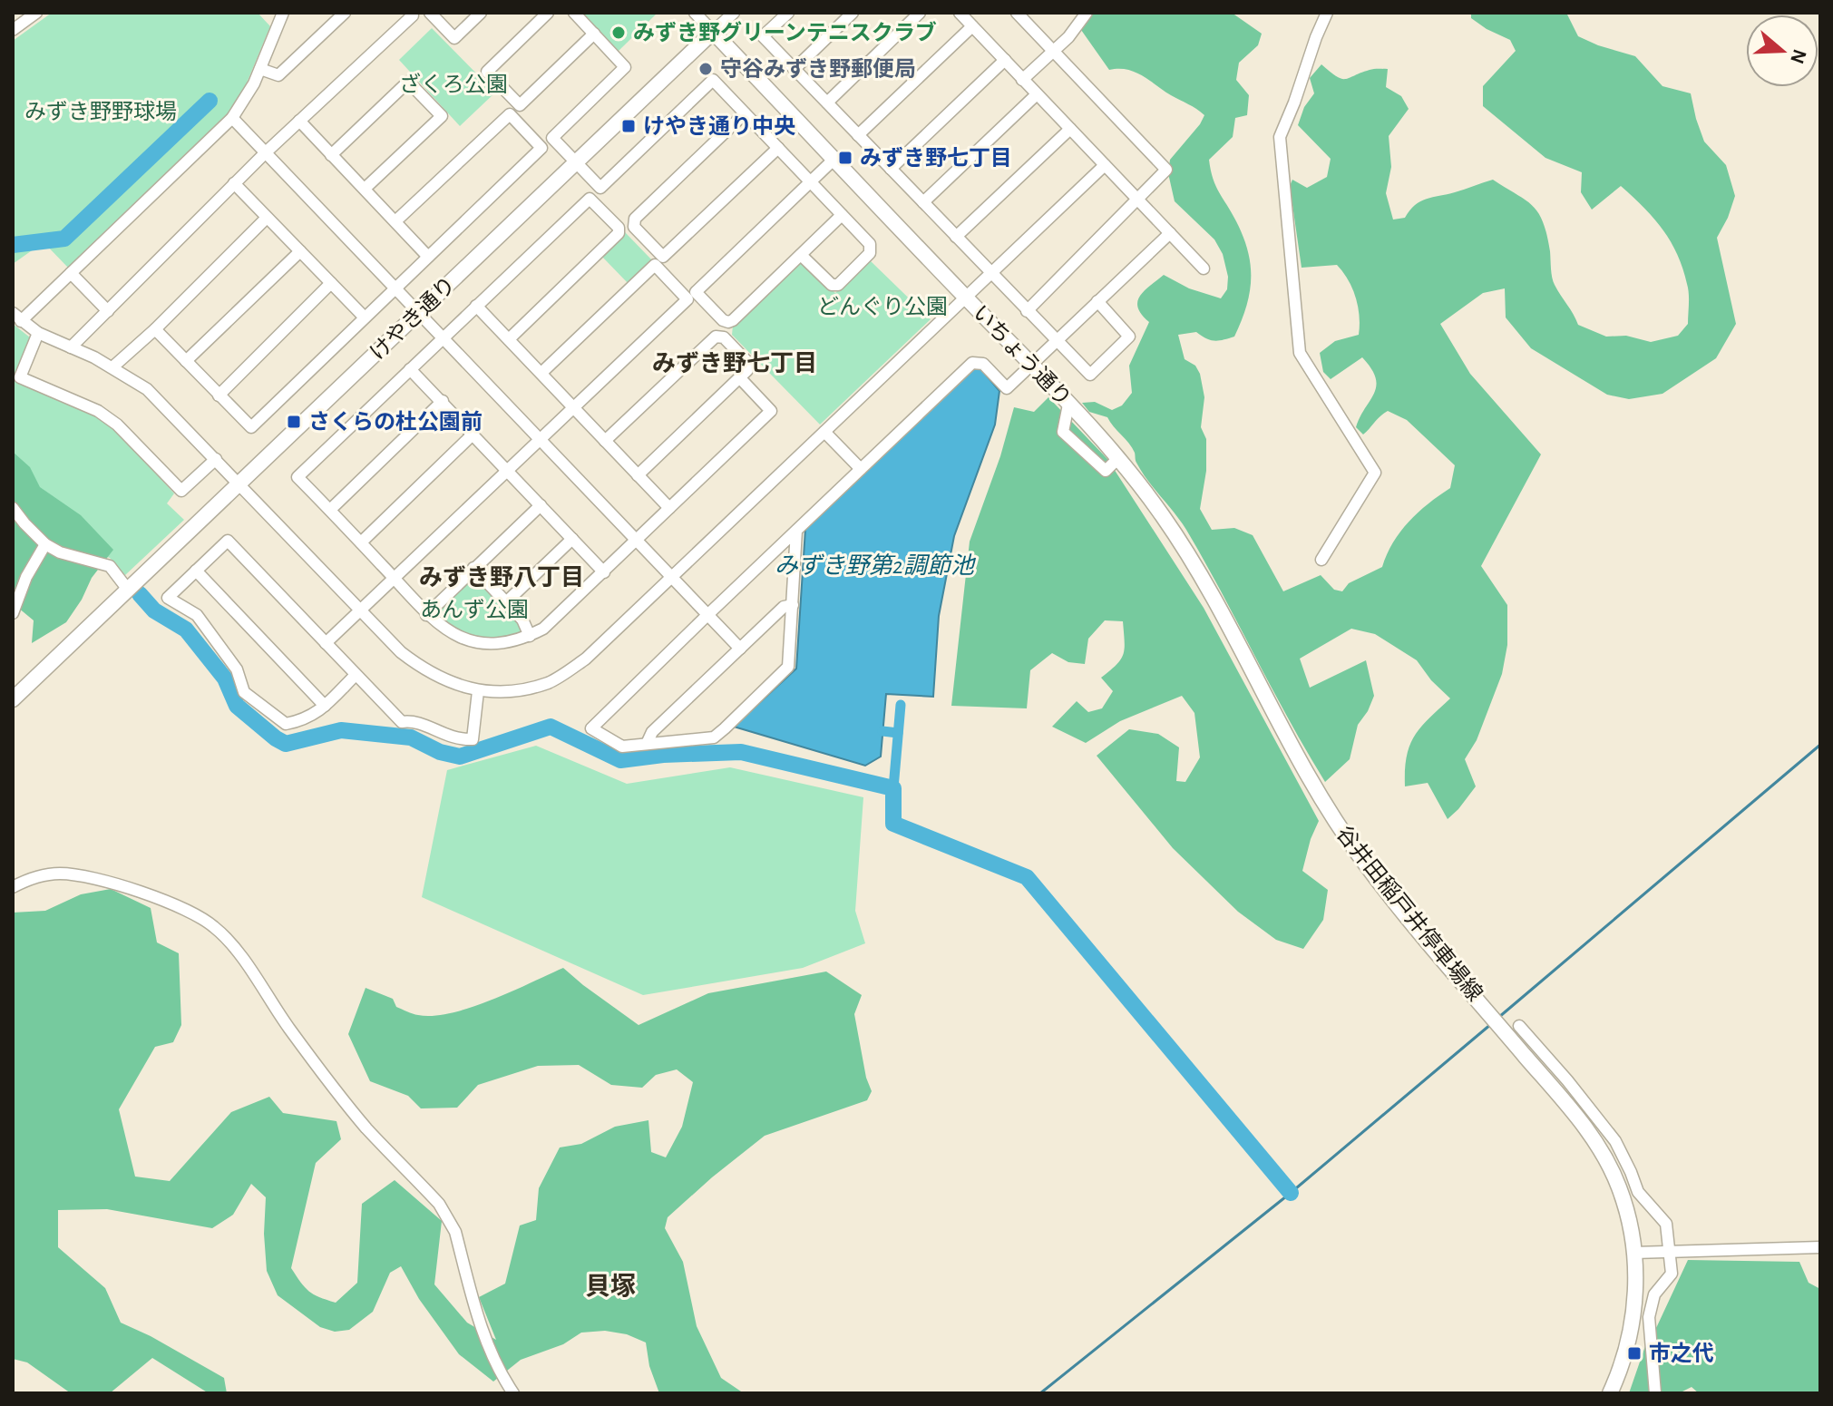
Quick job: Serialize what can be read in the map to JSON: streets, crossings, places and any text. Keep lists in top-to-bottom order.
{
  "streets": {
    "main road": ["けやき通り", "いちょう通り", "谷井田稲戸井停車場線"]
  },
  "crossings": [
    ["けやき通り", "いちょう通り"],
    ["いちょう通り", "谷井田稲戸井停車場線"]
  ],
  "districts": ["みずき野七丁目", "みずき野八丁目", "貝塚"],
  "water": ["みずき野第2調節池"],
  "parks": [
    "ざくろ公園",
    "みずき野野球場",
    "どんぐり公園",
    "あんず公園"
  ],
  "places": {
    "other": ["みずき野グリーンテニスクラブ", "守谷みずき野郵便局"],
    "transit": [
      "けやき通り中央",
      "みずき野七丁目",
      "さくらの杜公園前",
      "市之代"
    ]
  },
  "north": "right"
}
